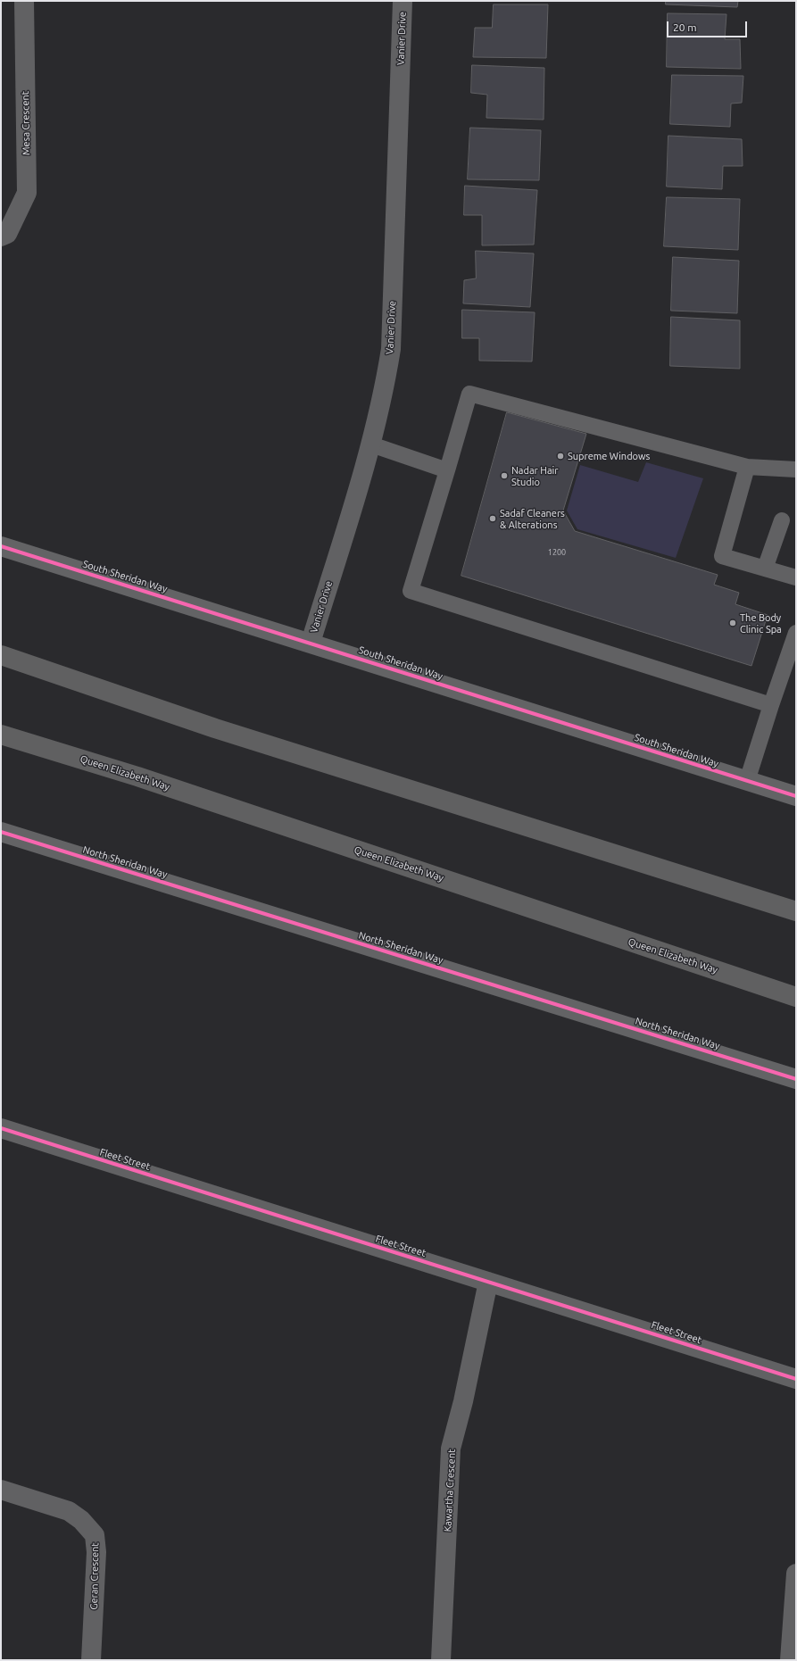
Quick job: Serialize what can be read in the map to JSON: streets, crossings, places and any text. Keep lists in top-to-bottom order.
{
  "streets": {
    "highway": ["Queen Elizabeth Way"],
    "street": [
      "Vanier Drive",
      "Mesa Crescent",
      "South Sheridan Way",
      "North Sheridan Way",
      "Fleet Street",
      "Kawartha Crescent",
      "Geran Crescent"
    ]
  },
  "crossings": [
    ["Vanier Drive", "South Sheridan Way"],
    ["Fleet Street", "Kawartha Crescent"]
  ],
  "places": [
    "Supreme Windows",
    "Nadar Hair Studio",
    "Sadaf Cleaners & Alterations",
    "The Body Clinic Spa"
  ],
  "house_numbers": ["1200"],
  "scale_bar": "20 m"
}
